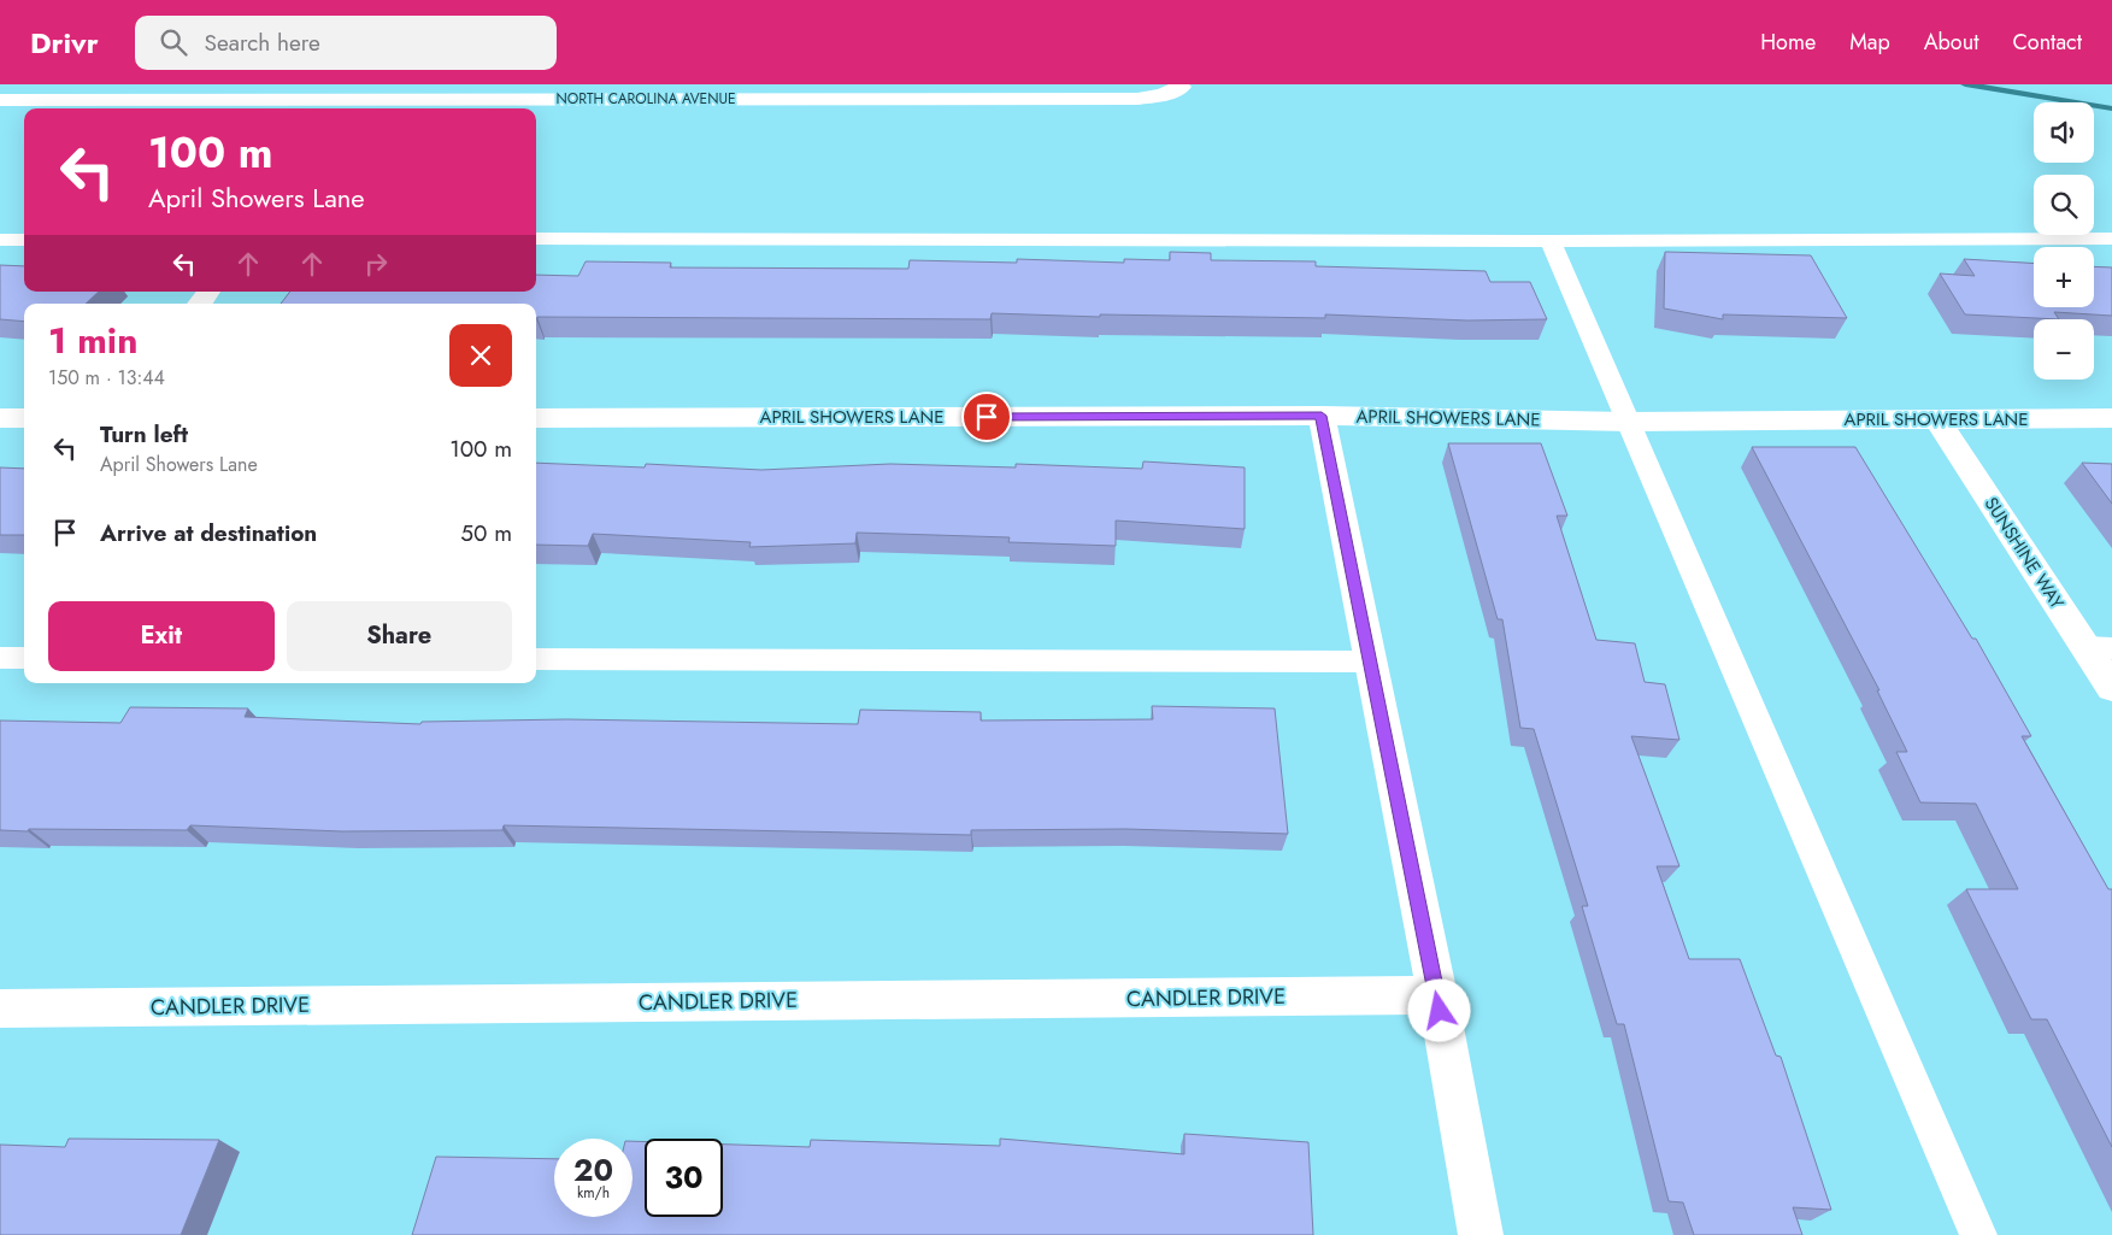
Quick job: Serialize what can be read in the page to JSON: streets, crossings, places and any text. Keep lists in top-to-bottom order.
{
  "streets": {
    "street": [
      "NORTH CAROLINA AVENUE",
      "APRIL SHOWERS LANE",
      "SUNSHINE WAY",
      "CANDLER DRIVE"
    ]
  },
  "crossings": [
    ["APRIL SHOWERS LANE", "SUNSHINE WAY"]
  ],
  "page": {
    "header": "Drivr",
    "search": "Search here",
    "nav": [
      "Home",
      "Map",
      "About",
      "Contact"
    ],
    "map_buttons": ["+", "−"],
    "turn": ["100 m", "April Showers Lane"],
    "heading": ["1 min", "150 m · 13:44"],
    "list": [
      {
        "name": "Turn left",
        "note": "April Showers Lane",
        "value": "100 m"
      },
      {
        "name": "Arrive at destination",
        "value": "50 m"
      }
    ],
    "buttons": ["Exit", "Share"],
    "speed": "20 km/h",
    "limit": "30"
  }
}
